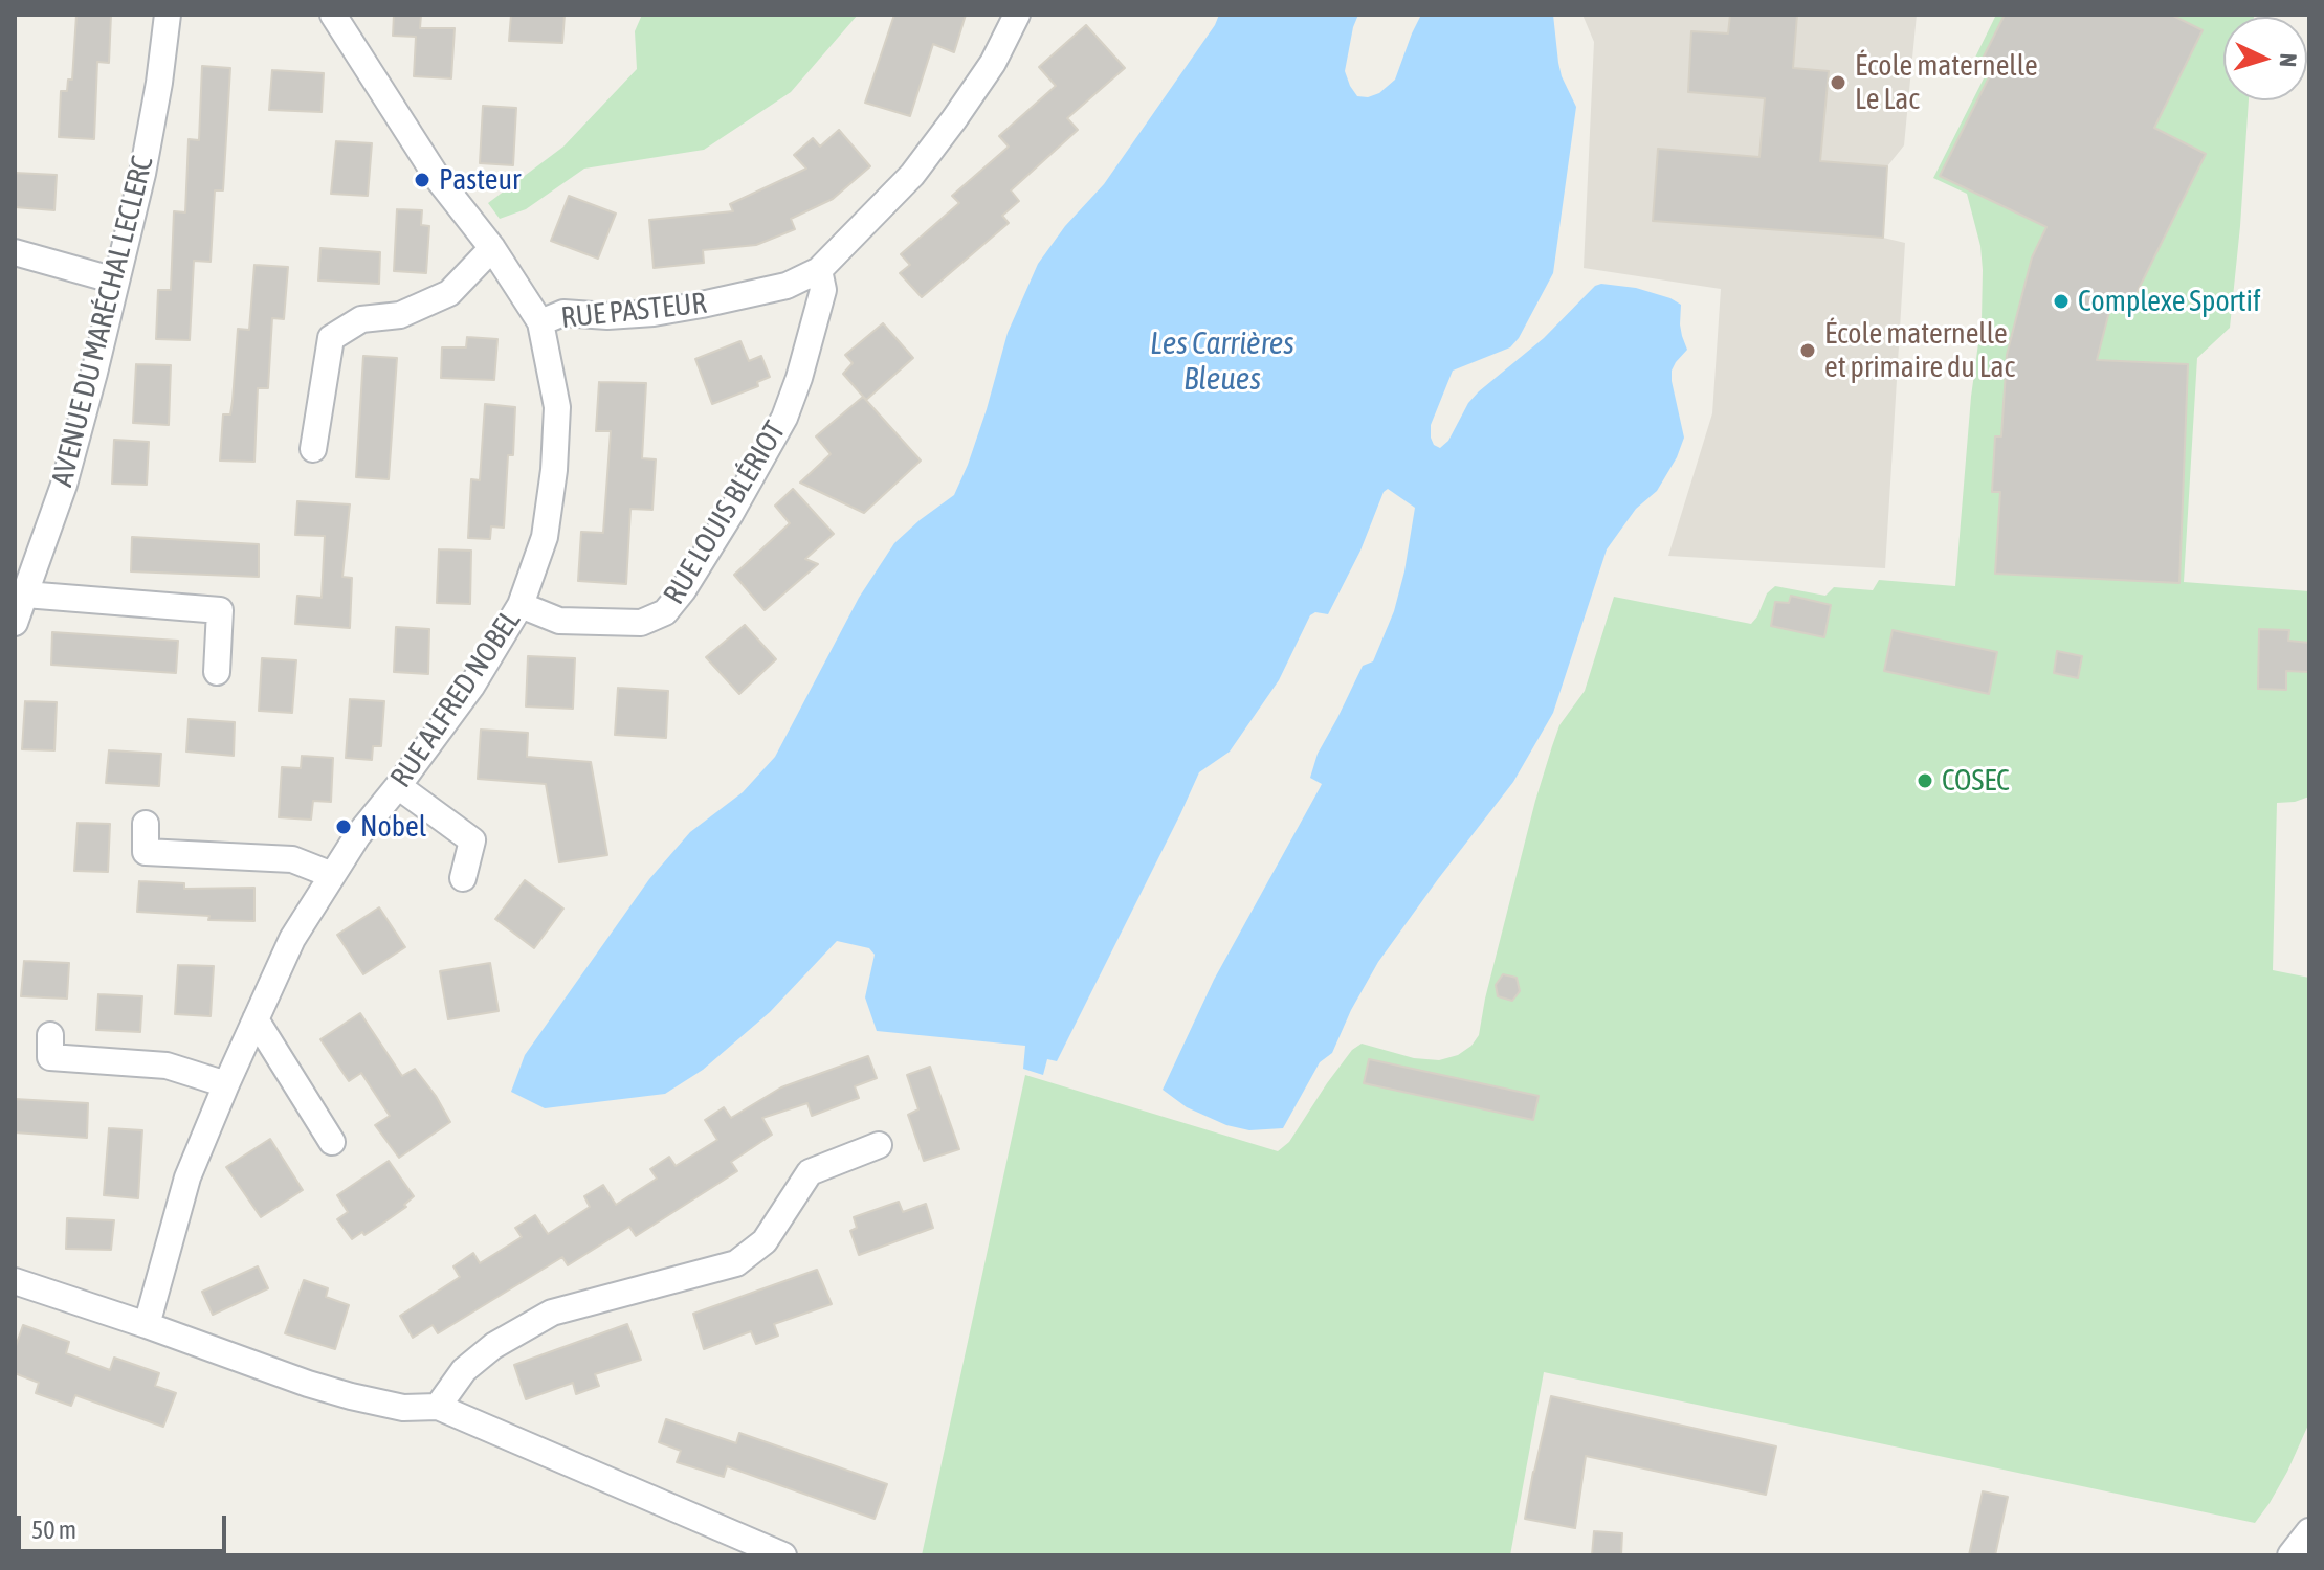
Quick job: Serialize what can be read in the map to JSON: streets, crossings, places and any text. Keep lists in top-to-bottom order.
{
  "streets": {
    "street": [
      "RUE PASTEUR",
      "AVENUE DU MARÉCHAL LECLERC",
      "RUE LOUIS BLÉRIOT",
      "RUE ALFRED NOBEL"
    ]
  },
  "crossings": [
    ["RUE PASTEUR", "RUE LOUIS BLÉRIOT"],
    ["RUE PASTEUR", "RUE ALFRED NOBEL"],
    ["RUE LOUIS BLÉRIOT", "RUE ALFRED NOBEL"]
  ],
  "water": ["Les Carrières Bleues"],
  "places": [
    "École maternelle Le Lac",
    "Pasteur",
    "Complexe Sportif",
    "École maternelle et primaire du Lac",
    "COSEC",
    "Nobel"
  ],
  "scale_bar": "50 m",
  "north": "right"
}
